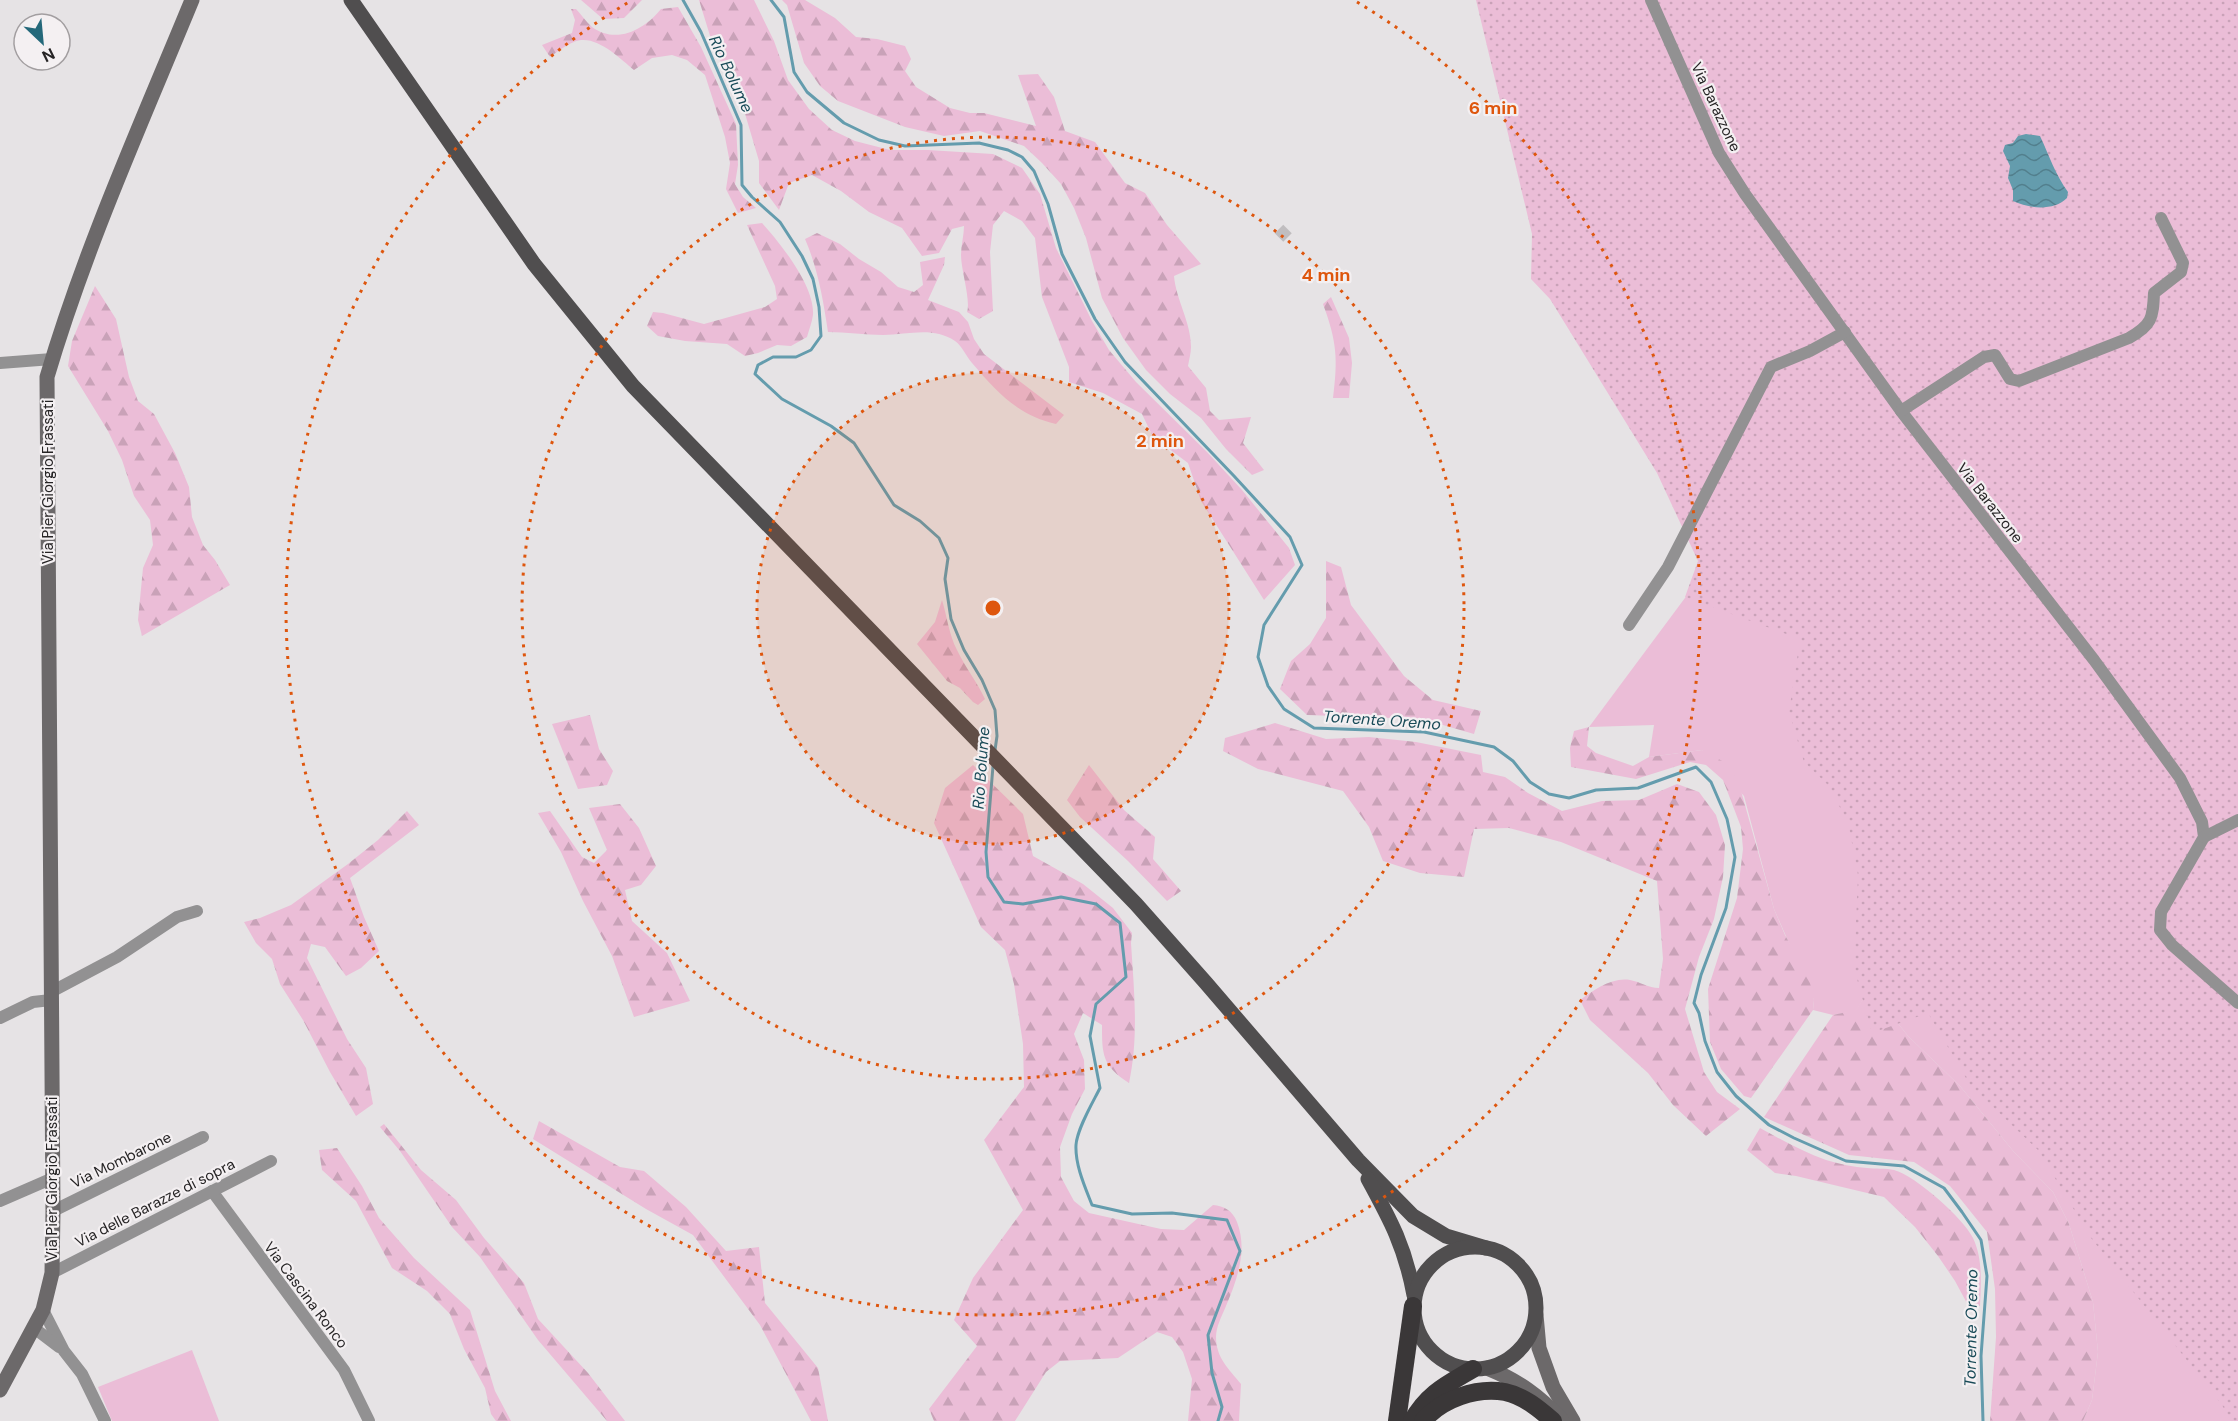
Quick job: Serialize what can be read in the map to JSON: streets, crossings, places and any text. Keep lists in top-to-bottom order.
{
  "streets": {
    "street": [
      "Via Barazzone",
      "Via Pier Giorgio Frassati",
      "Via Mombarone",
      "Via delle Barazze di sopra",
      "Via Cascina Ronco"
    ]
  },
  "crossings": [
    ["Via Pier Giorgio Frassati", "Via Mombarone"],
    ["Via Pier Giorgio Frassati", "Via delle Barazze di sopra"],
    ["Via delle Barazze di sopra", "Via Cascina Ronco"]
  ],
  "water": ["Rio Bolume", "Torrente Oremo"],
  "north": "bottom right",
  "rings": ["6 min", "4 min", "2 min"]
}
